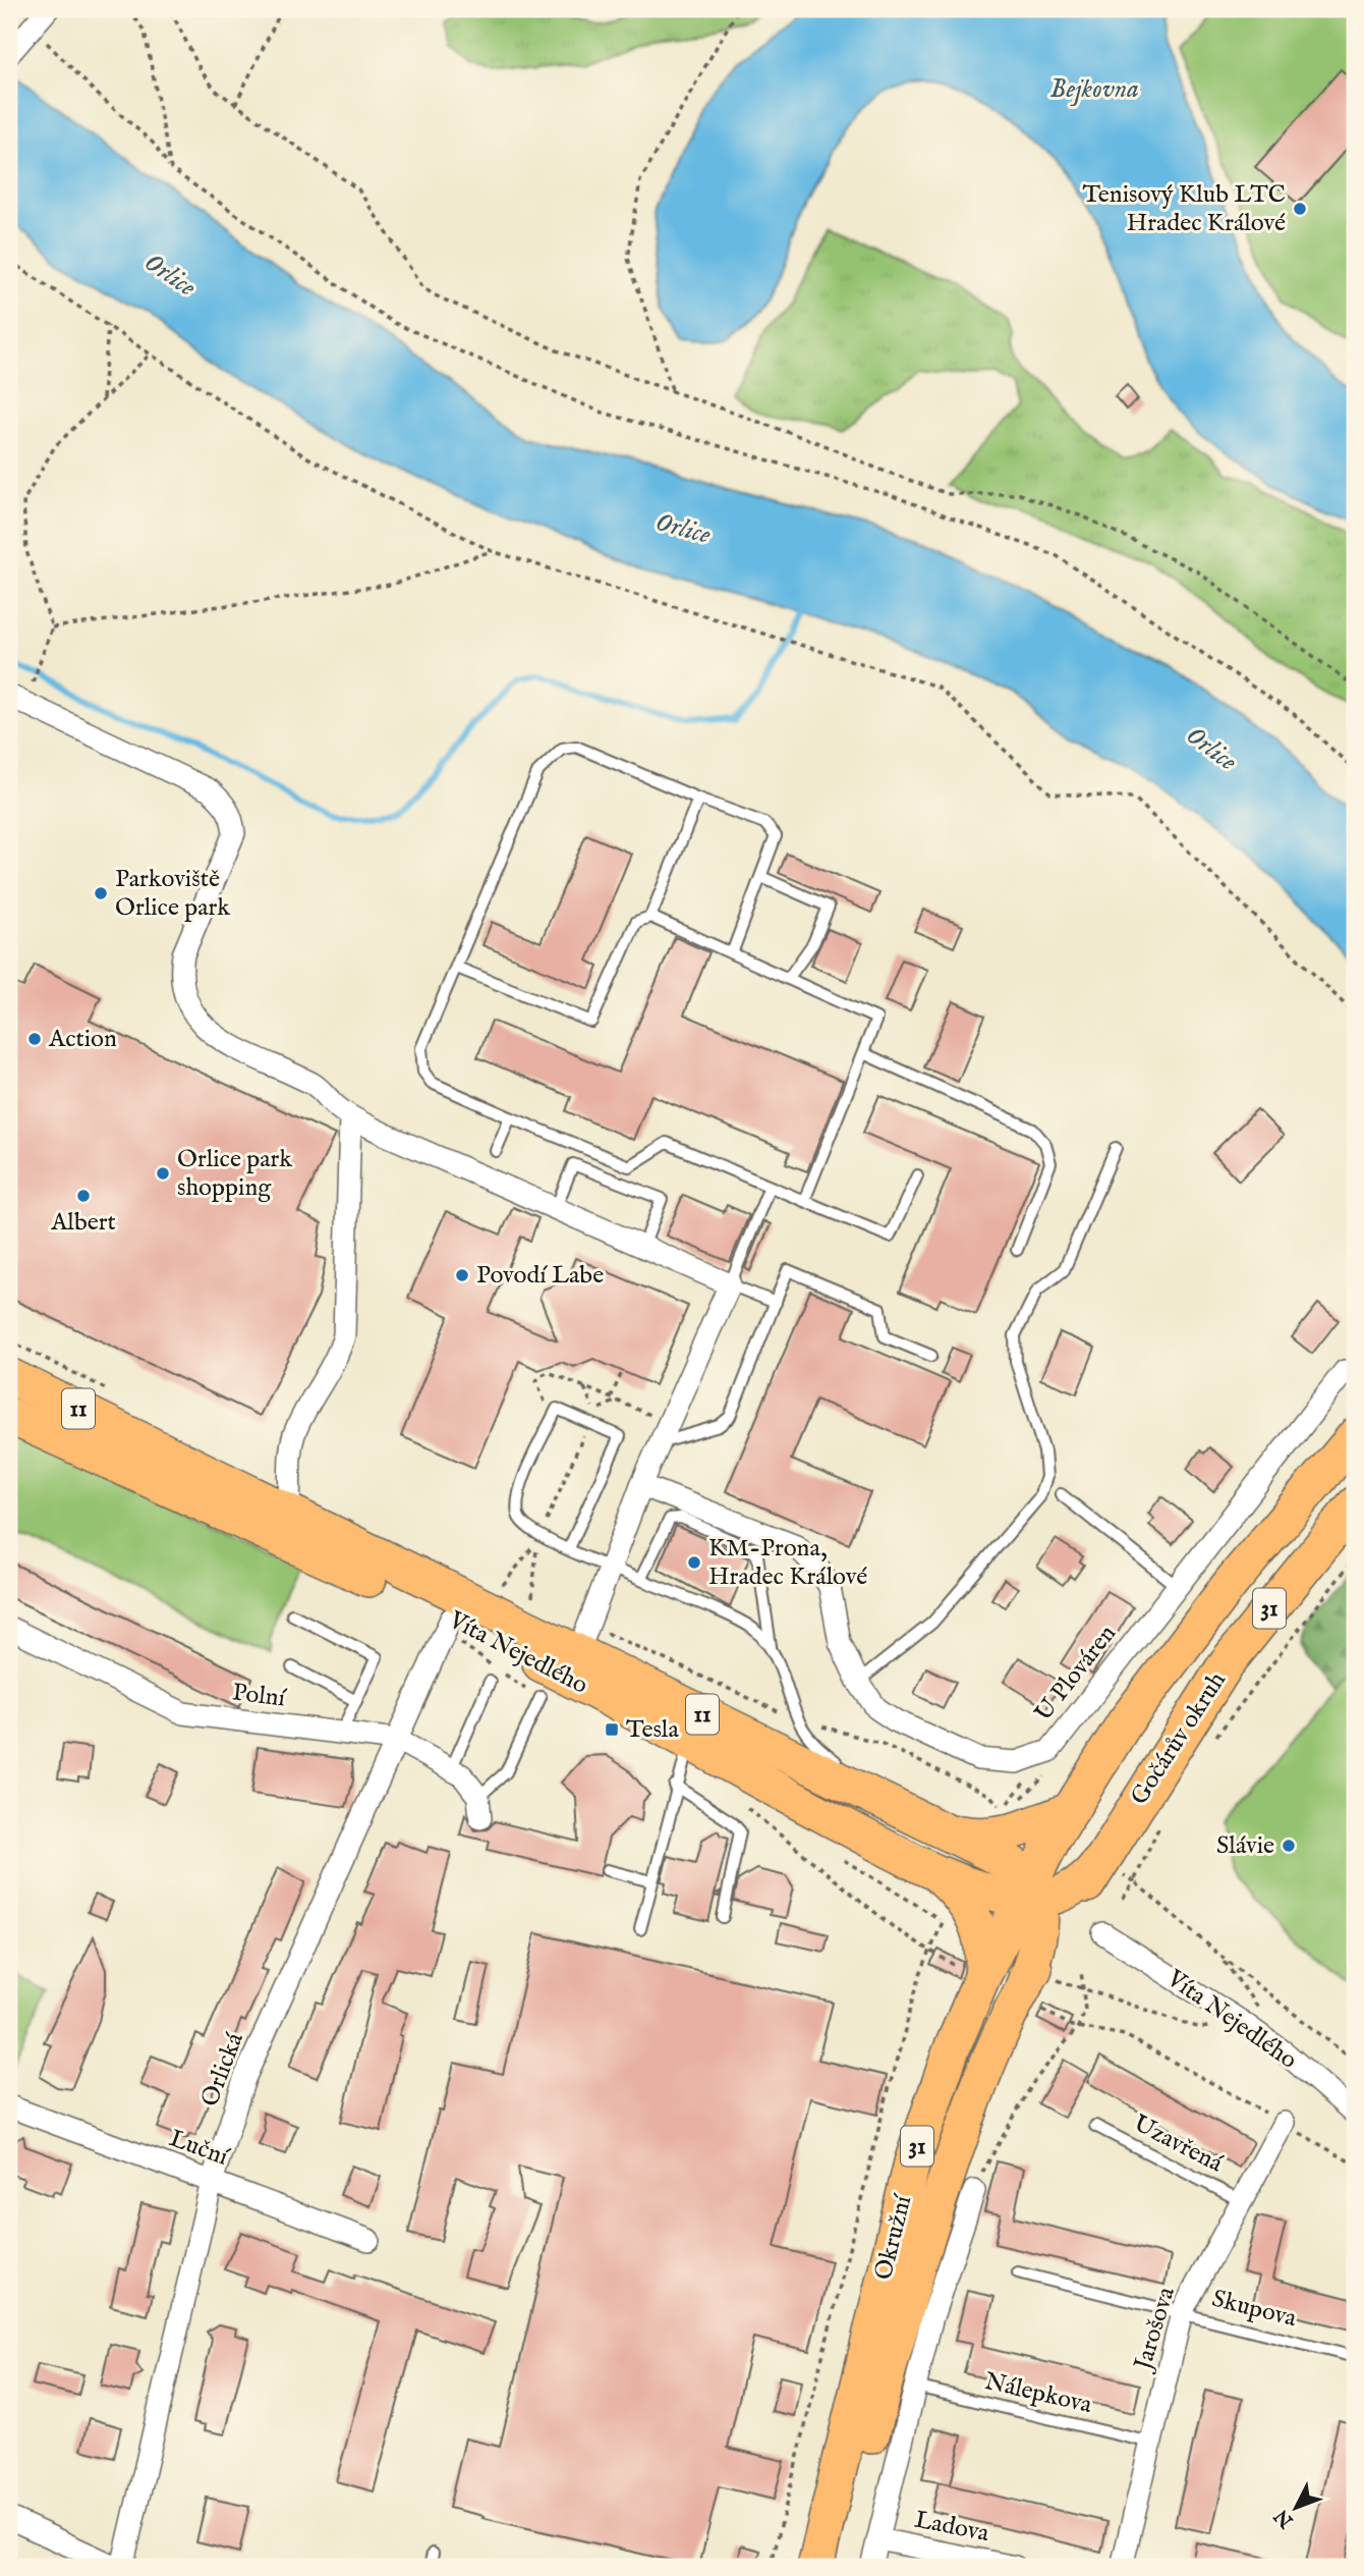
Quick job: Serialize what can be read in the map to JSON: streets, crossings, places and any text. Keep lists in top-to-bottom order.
{
  "streets": {
    "main road": [
      "11",
      "31",
      "Víta Nejedlého",
      "Gočárův okruh",
      "Okružní"
    ],
    "street": [
      "U Plováren",
      "Polní",
      "Orlická",
      "Luční",
      "Jarošova",
      "Ladova"
    ],
    "lane": ["Uzavřená", "Skupova", "Nálepkova"]
  },
  "crossings": [
    ["Víta Nejedlého", "Gočárův okruh"],
    ["Víta Nejedlého", "Orlická"],
    ["Víta Nejedlého", "Okružní"],
    ["Polní", "Orlická"],
    ["Gočárův okruh", "Okružní"],
    ["Orlická", "Luční"],
    ["Uzavřená", "Jarošova"],
    ["Skupova", "Jarošova"],
    ["Jarošova", "Nálepkova"]
  ],
  "water": ["Bejkovna", "Orlice"],
  "places": {
    "other": [
      "Tenisový Klub LTC Hradec Králové",
      "Parkoviště Orlice park",
      "Action",
      "Orlice park shopping",
      "Albert",
      "Povodí Labe",
      "KM-Prona, Hradec Králové",
      "Slávie"
    ],
    "transit": ["Tesla"]
  },
  "north": "bottom left"
}
